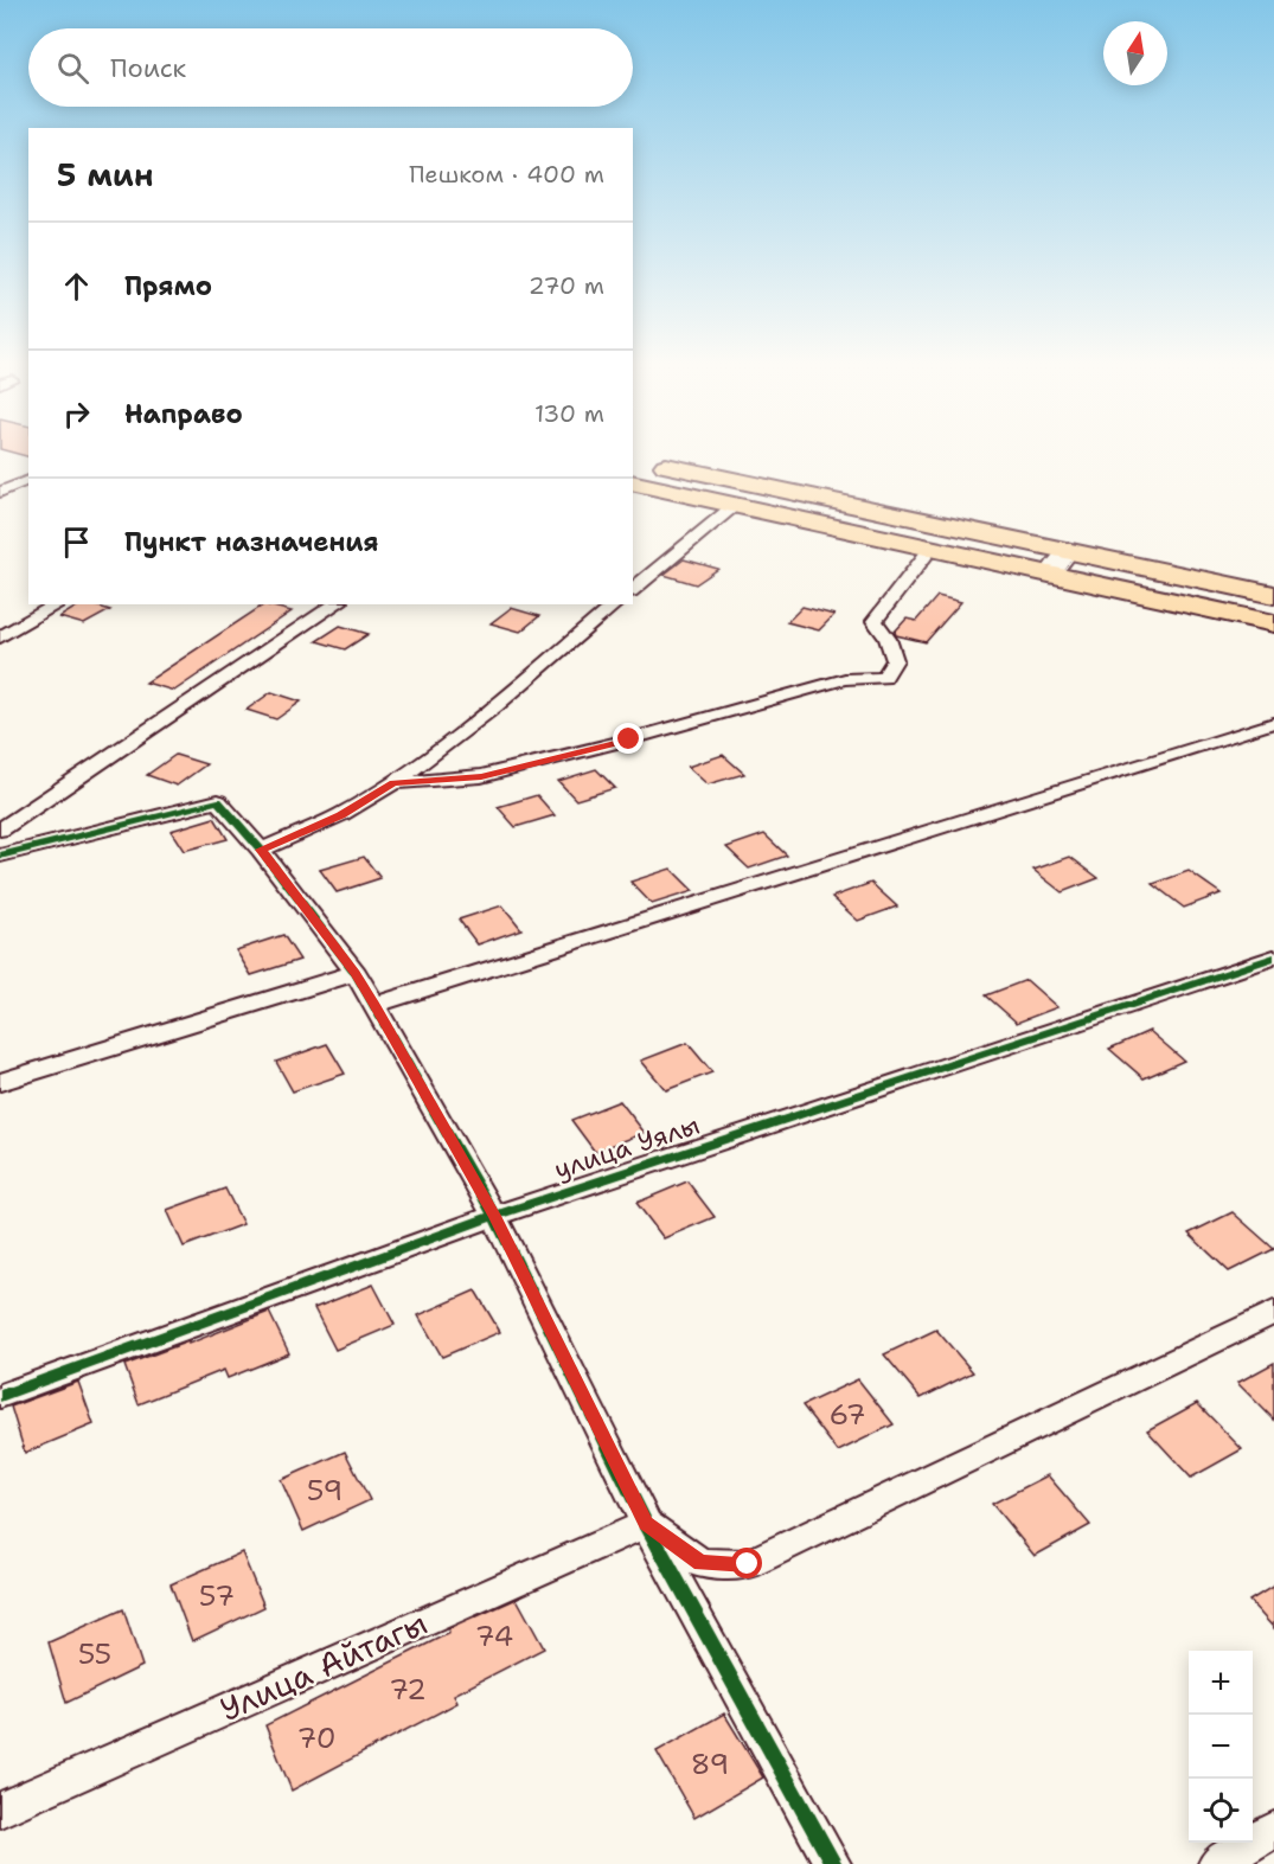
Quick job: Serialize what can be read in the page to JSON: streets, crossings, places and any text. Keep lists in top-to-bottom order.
{
  "streets": {
    "street": ["улица Уялы", "Улица Айтагы"]
  },
  "house_numbers": [
    "67",
    "59",
    "57",
    "74",
    "55",
    "72",
    "70",
    "89"
  ],
  "north": "top",
  "page": {
    "search": "Поиск",
    "heading": ["5 мин", "Пешком · 400 m"],
    "list": [
      ["Прямо", "270 m"],
      ["Направо", "130 m"],
      "Пункт назначения"
    ],
    "map_buttons": ["+", "−"]
  }
}
